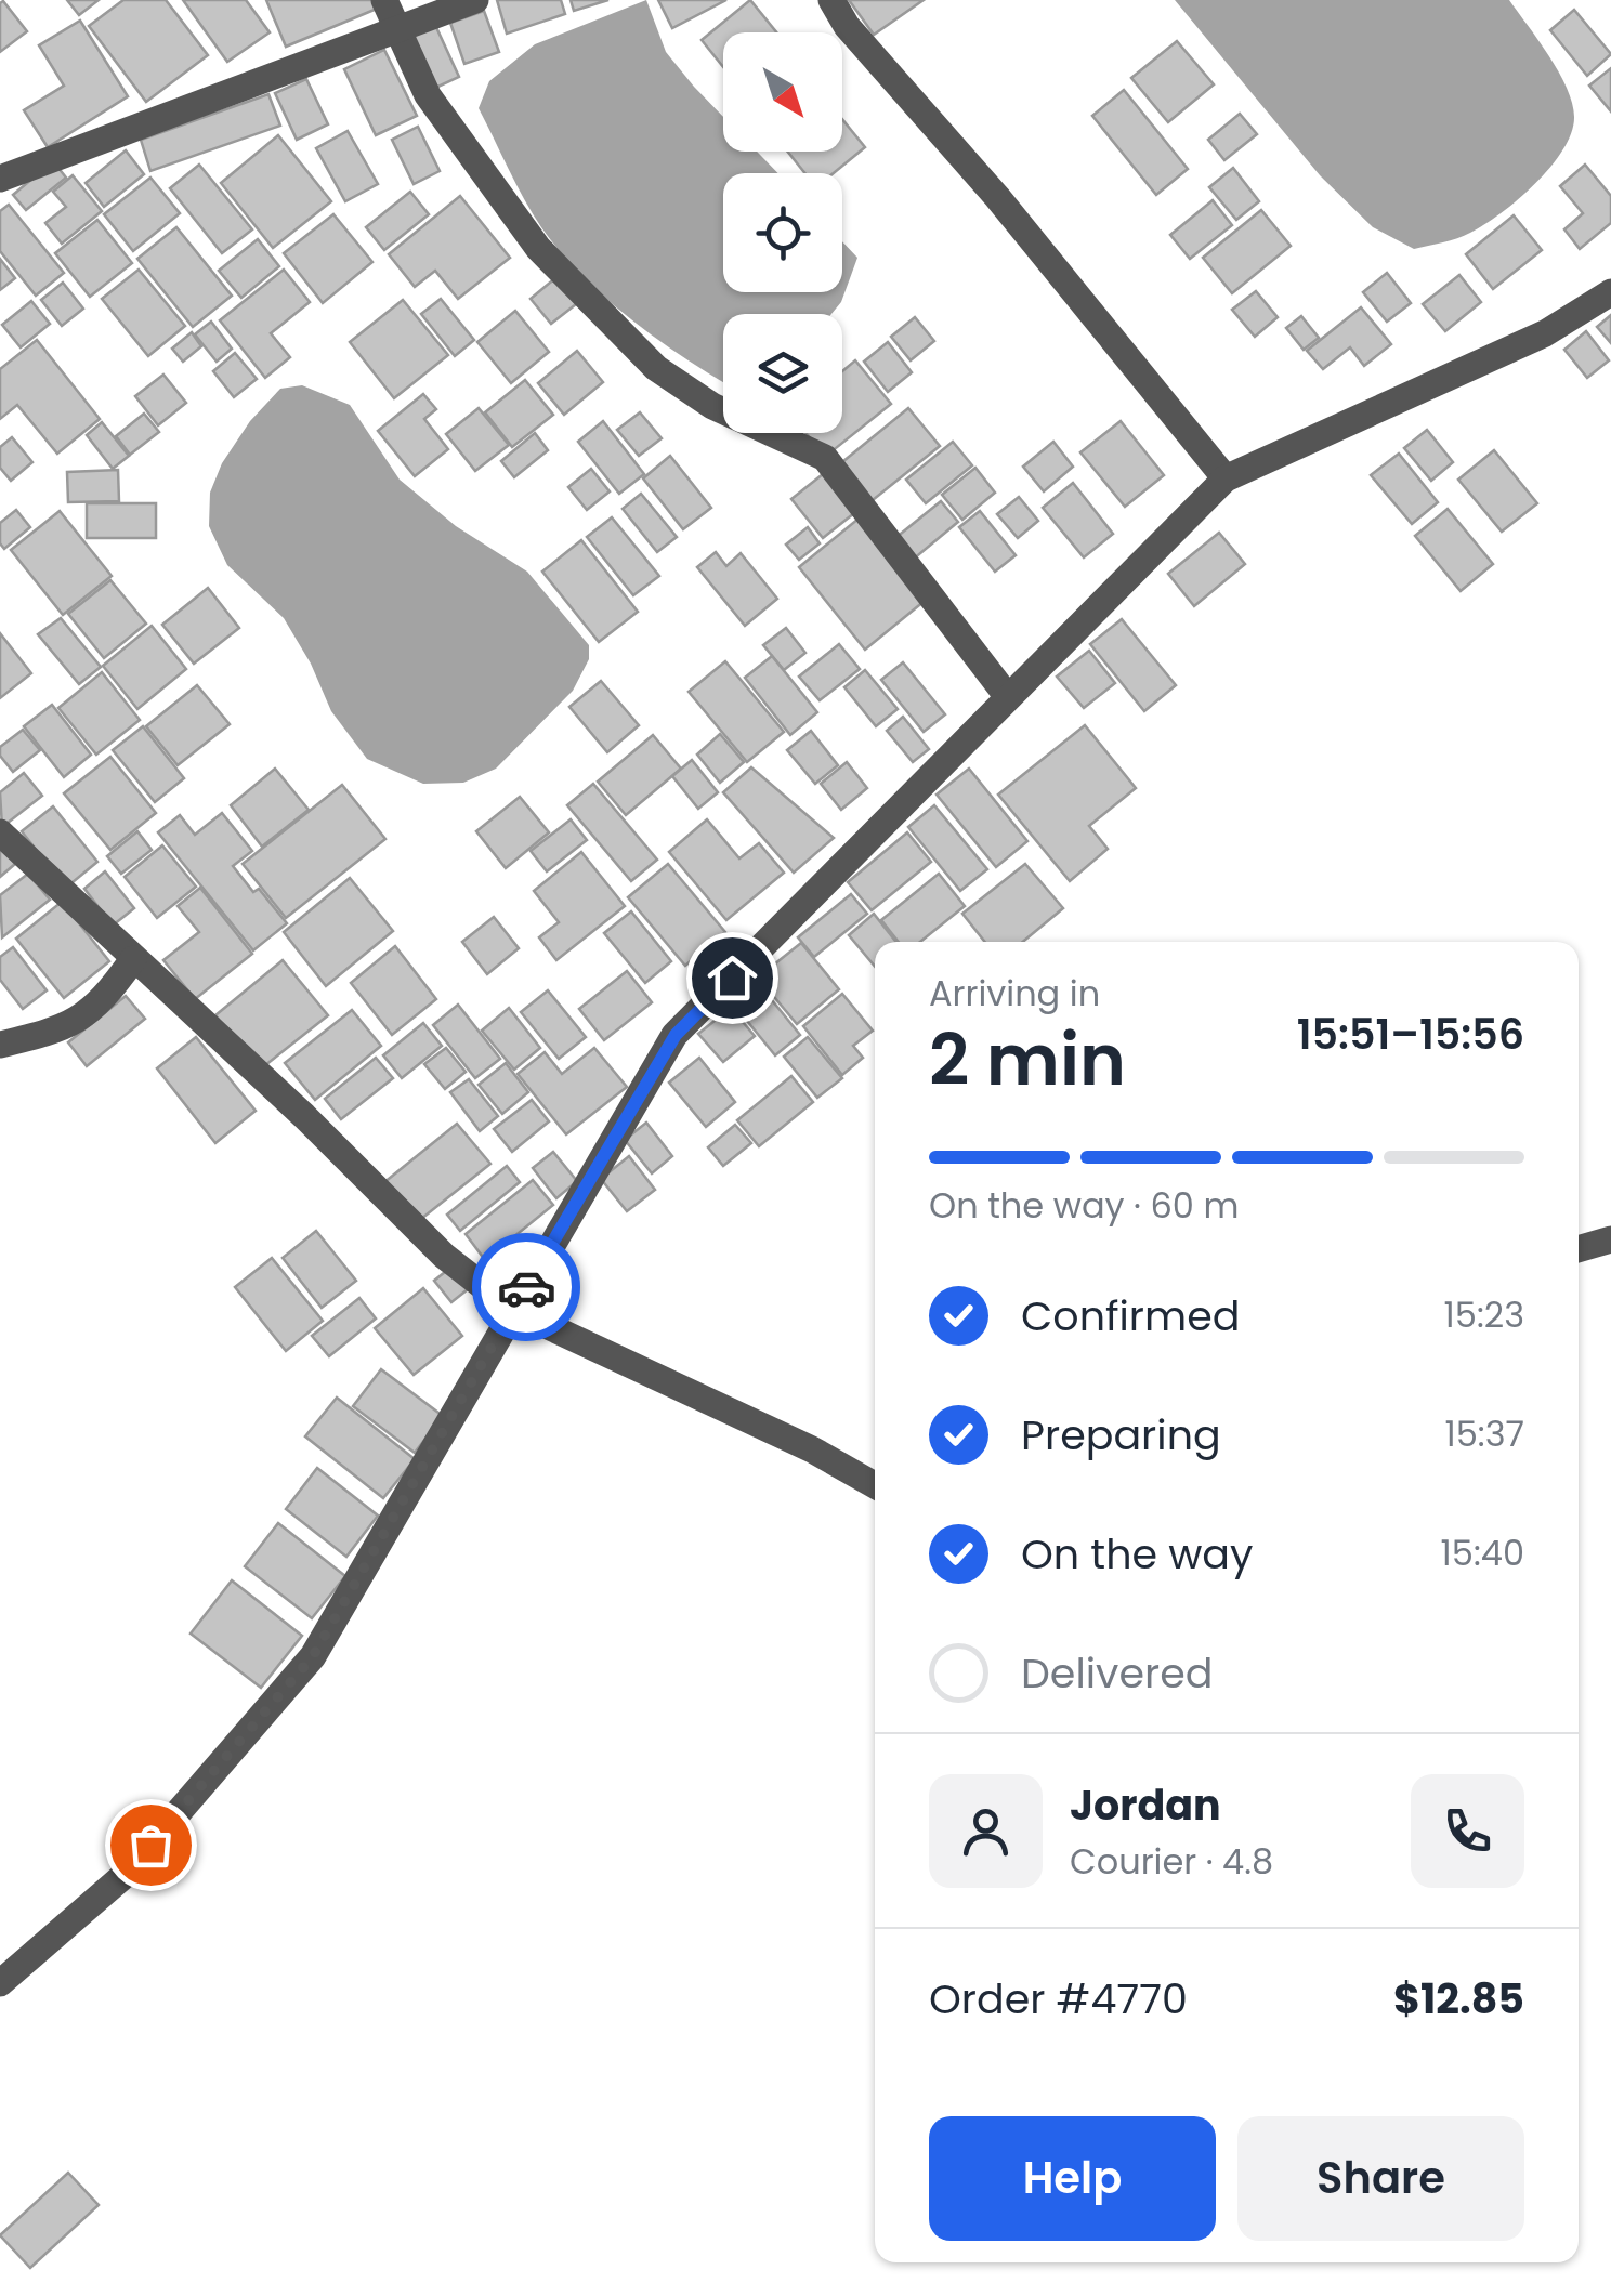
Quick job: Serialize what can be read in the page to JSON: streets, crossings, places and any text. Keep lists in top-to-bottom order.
{
  "north": "bottom right",
  "page": {
    "heading": ["2 min", "Arriving in", "15:51–15:56"],
    "panel": [
      "Jordan",
      "Courier · 4.8",
      "Order #4770",
      "$12.85"
    ],
    "bar": "On the way · 60 m",
    "list": [
      ["Confirmed", "15:23"],
      ["Preparing", "15:37"],
      ["On the way", "15:40"],
      "Delivered"
    ],
    "buttons": ["Help", "Share"]
  }
}
